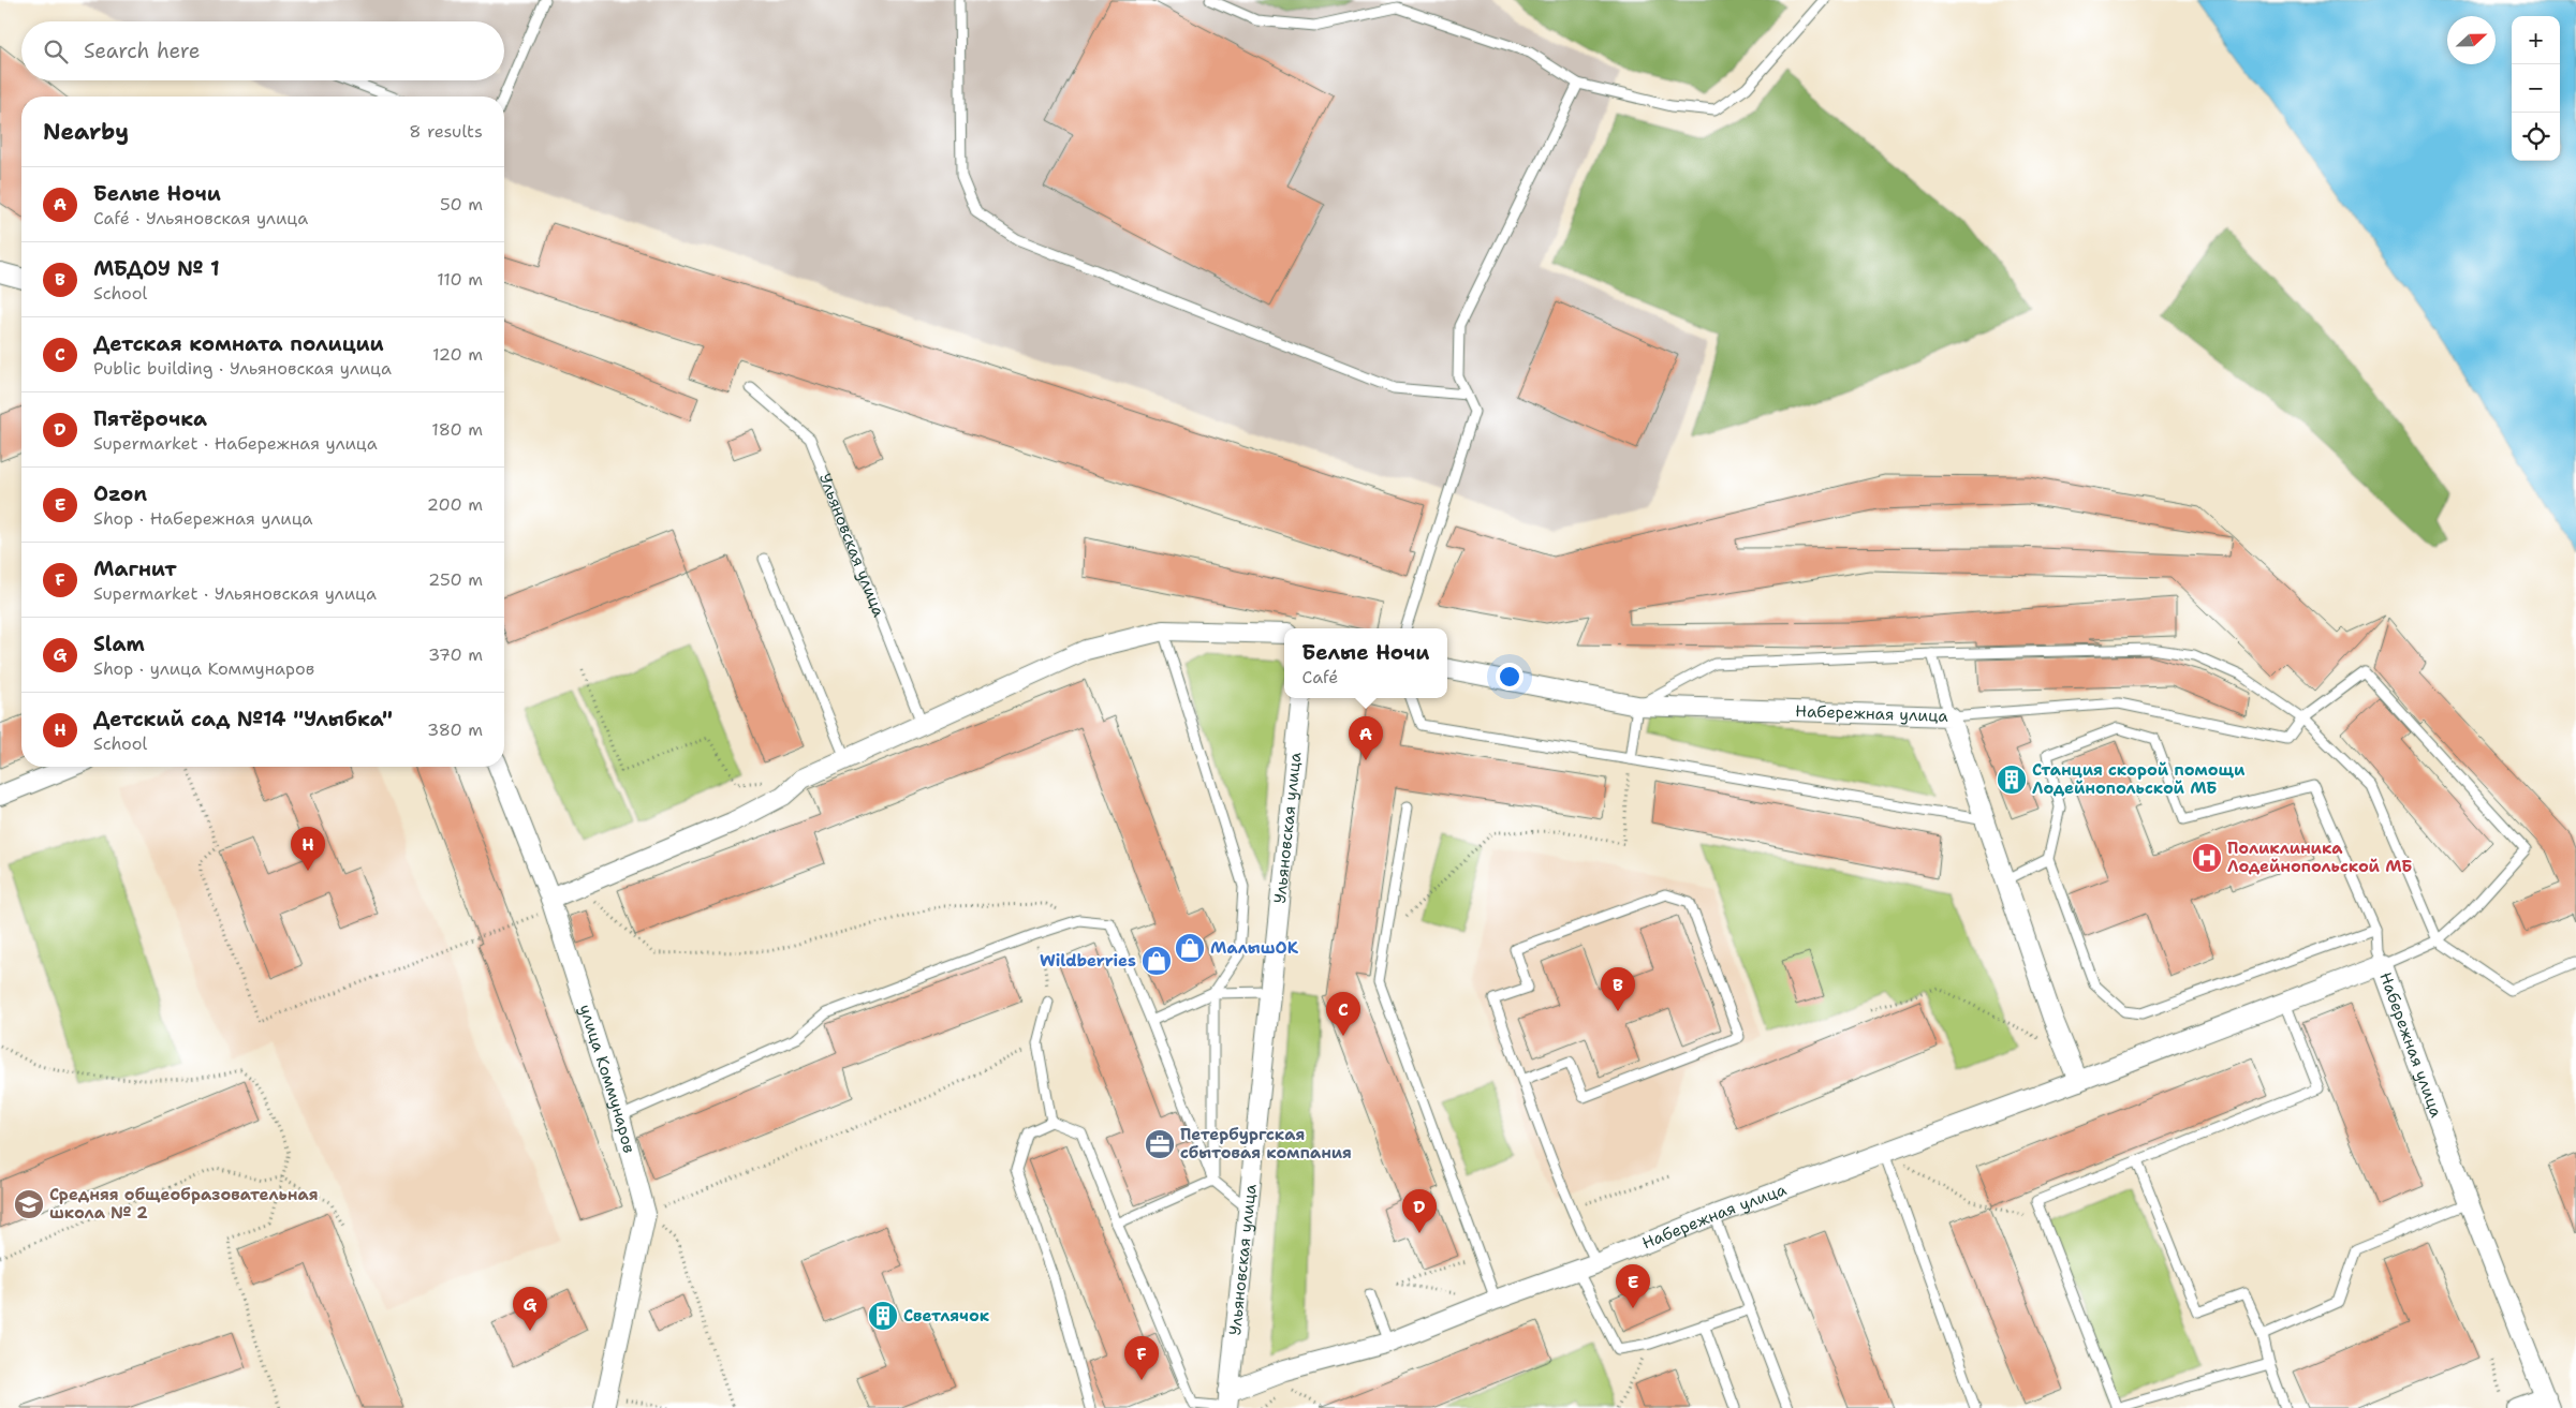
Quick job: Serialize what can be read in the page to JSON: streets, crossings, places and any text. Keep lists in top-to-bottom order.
{
  "streets": {
    "street": ["Ульяновская улица", "Набережная улица", "улица Коммунаров"]
  },
  "crossings": [
    ["Ульяновская улица", "Набережная улица"]
  ],
  "places": {
    "building": ["Станция скорой помощи Лодейнопольской МБ", "Светлячок"],
    "hospital": ["Поликлиника Лодейнопольской МБ"],
    "shop": ["МалышОК", "Wildberries"],
    "office": ["Петербургская сбытовая компания"],
    "school or university": ["Средняя общеобразовательная школа № 2"]
  },
  "north": "right",
  "page": {
    "map_buttons": ["+", "−"],
    "search": "Search here",
    "heading": ["Nearby", "8 results"],
    "list": [
      {
        "mark": "A",
        "name": "Белые Ночи",
        "note": "Café · Ульяновская улица",
        "value": "50 m"
      },
      {
        "mark": "B",
        "name": "МБДОУ № 1",
        "note": "School",
        "value": "110 m"
      },
      {
        "mark": "C",
        "name": "Детская комната полиции",
        "note": "Public building · Ульяновская улица",
        "value": "120 m"
      },
      {
        "mark": "D",
        "name": "Пятёрочка",
        "note": "Supermarket · Набережная улица",
        "value": "180 m"
      },
      {
        "mark": "E",
        "name": "Ozon",
        "note": "Shop · Набережная улица",
        "value": "200 m"
      },
      {
        "mark": "F",
        "name": "Магнит",
        "note": "Supermarket · Ульяновская улица",
        "value": "250 m"
      },
      {
        "mark": "G",
        "name": "Slam",
        "note": "Shop · улица Коммунаров",
        "value": "370 m"
      },
      {
        "mark": "H",
        "name": "Детский сад №14 \"Улыбка\"",
        "note": "School",
        "value": "380 m"
      }
    ],
    "popup": ["Белые Ночи", "Café"],
    "pins": [
      "A",
      "H",
      "B",
      "C",
      "D",
      "E",
      "G",
      "F"
    ]
  }
}
